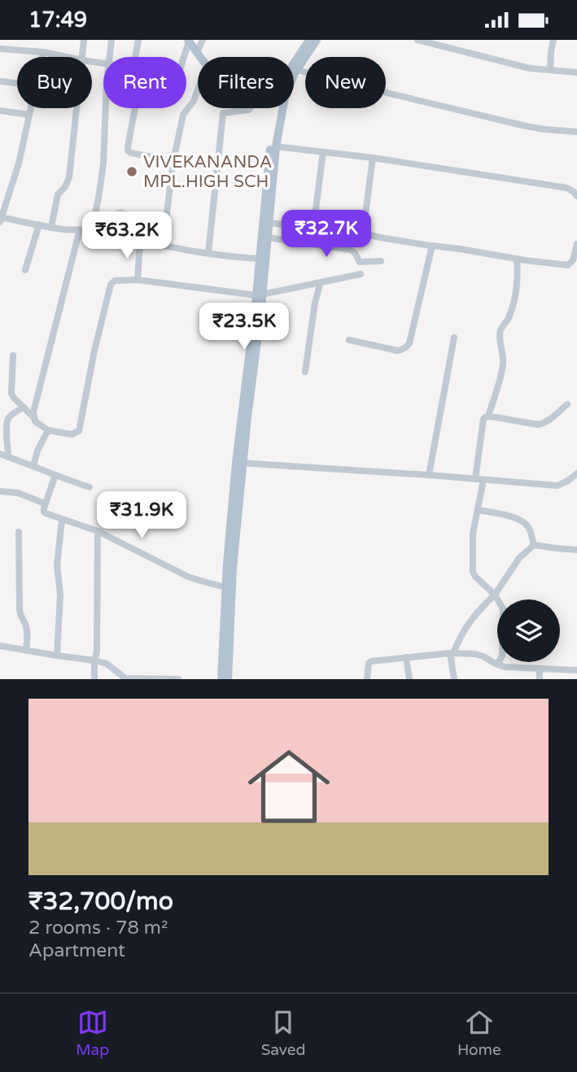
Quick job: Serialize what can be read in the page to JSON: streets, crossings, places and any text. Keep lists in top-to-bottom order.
{
  "places": ["VIVEKANANDA MPL.HIGH SCH"],
  "page": {
    "status": "17:49",
    "chip": [
      "Buy",
      "Rent",
      "Filters",
      "New"
    ],
    "price": [
      "₹32.7K",
      "₹63.2K",
      "₹23.5K",
      "₹31.9K"
    ],
    "list": [
      {
        "name": "₹32,700/mo",
        "note": "2 rooms · 78 m² · Apartment"
      }
    ],
    "tabs": ["Map", "Saved", "Home"]
  }
}
